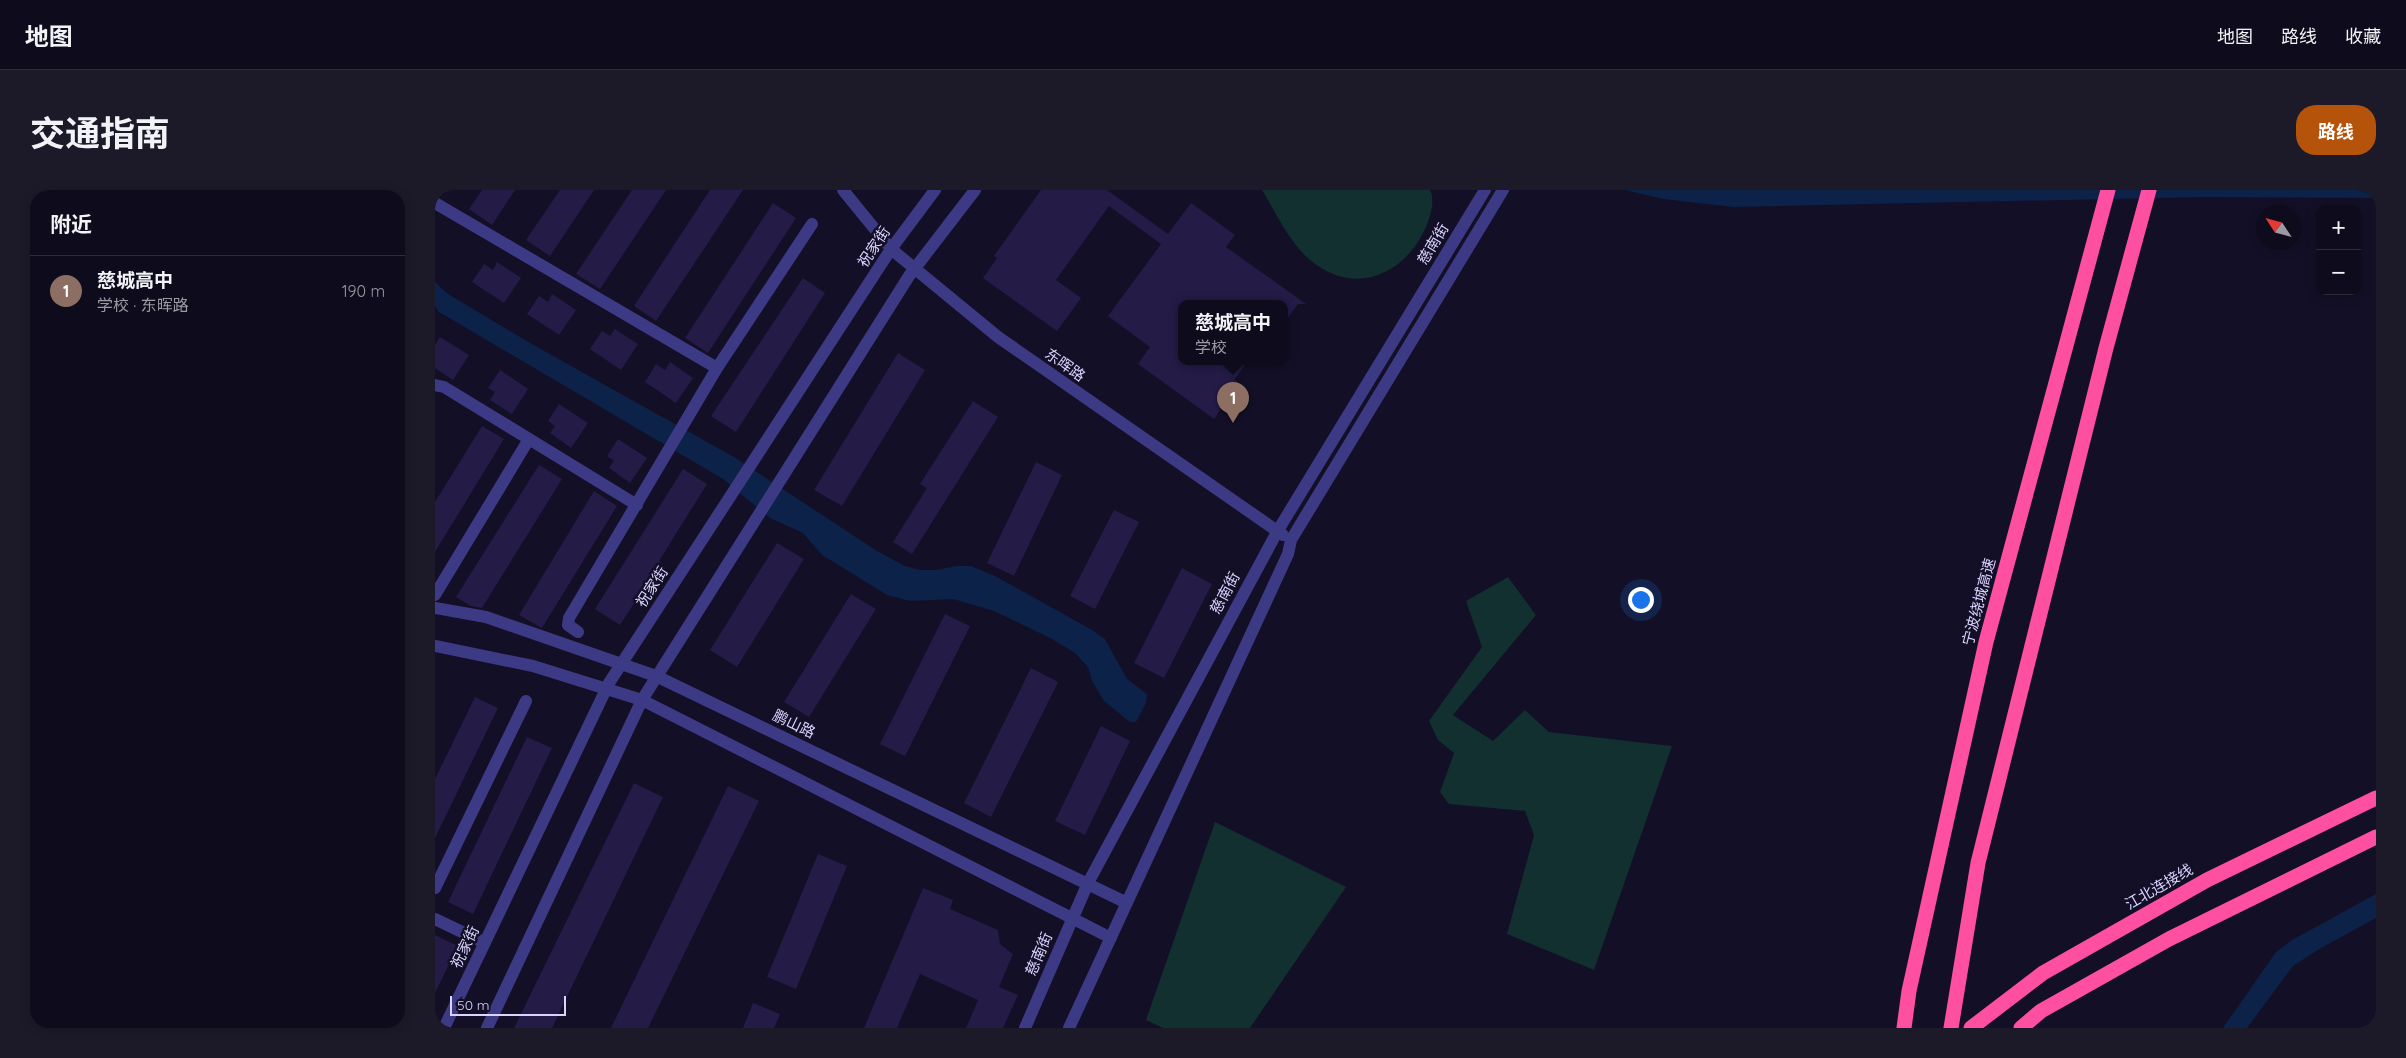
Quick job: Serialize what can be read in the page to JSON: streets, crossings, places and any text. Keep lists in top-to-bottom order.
{
  "streets": {
    "highway": ["宁波绕城高速", "江北连接线"],
    "street": [
      "慈南街",
      "祝家街",
      "东晖路",
      "鹏山路"
    ]
  },
  "crossings": [
    ["慈南街", "东晖路"],
    ["慈南街", "鹏山路"],
    ["祝家街", "东晖路"],
    ["祝家街", "鹏山路"]
  ],
  "scale_bar": "50 m",
  "north": "top left",
  "page": {
    "header": "地图",
    "nav": ["地图", "路线", "收藏"],
    "title": "交通指南",
    "buttons": "路线",
    "heading": "附近",
    "map_buttons": ["+", "−"],
    "list": [
      {
        "mark": "1",
        "name": "慈城高中",
        "note": "学校 · 东晖路",
        "value": "190 m"
      }
    ],
    "popup": ["慈城高中", "学校"],
    "pins": "1",
    "scale": "50 m"
  }
}
